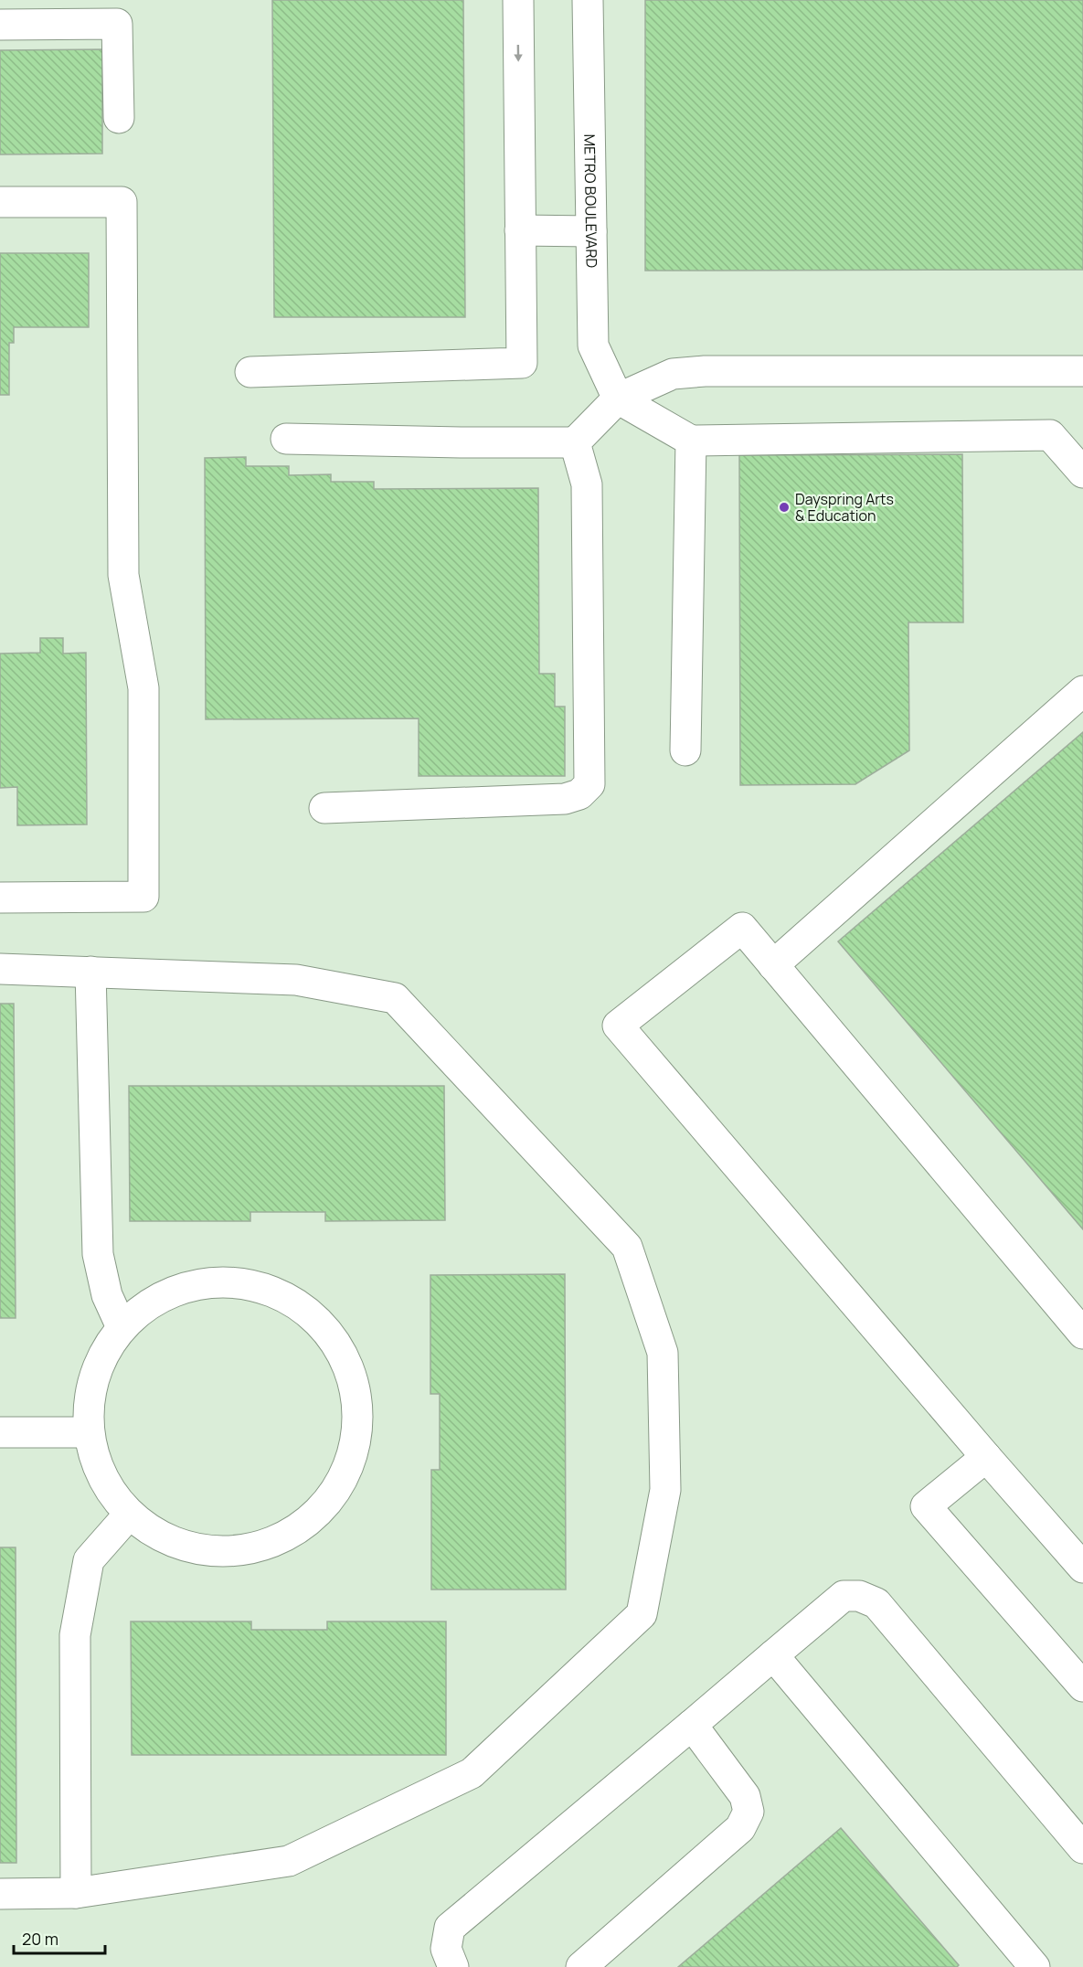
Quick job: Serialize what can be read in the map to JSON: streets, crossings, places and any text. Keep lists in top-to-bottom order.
{
  "streets": {
    "street": ["METRO BOULEVARD"]
  },
  "places": ["Dayspring Arts & Education"],
  "scale_bar": "20 m"
}
